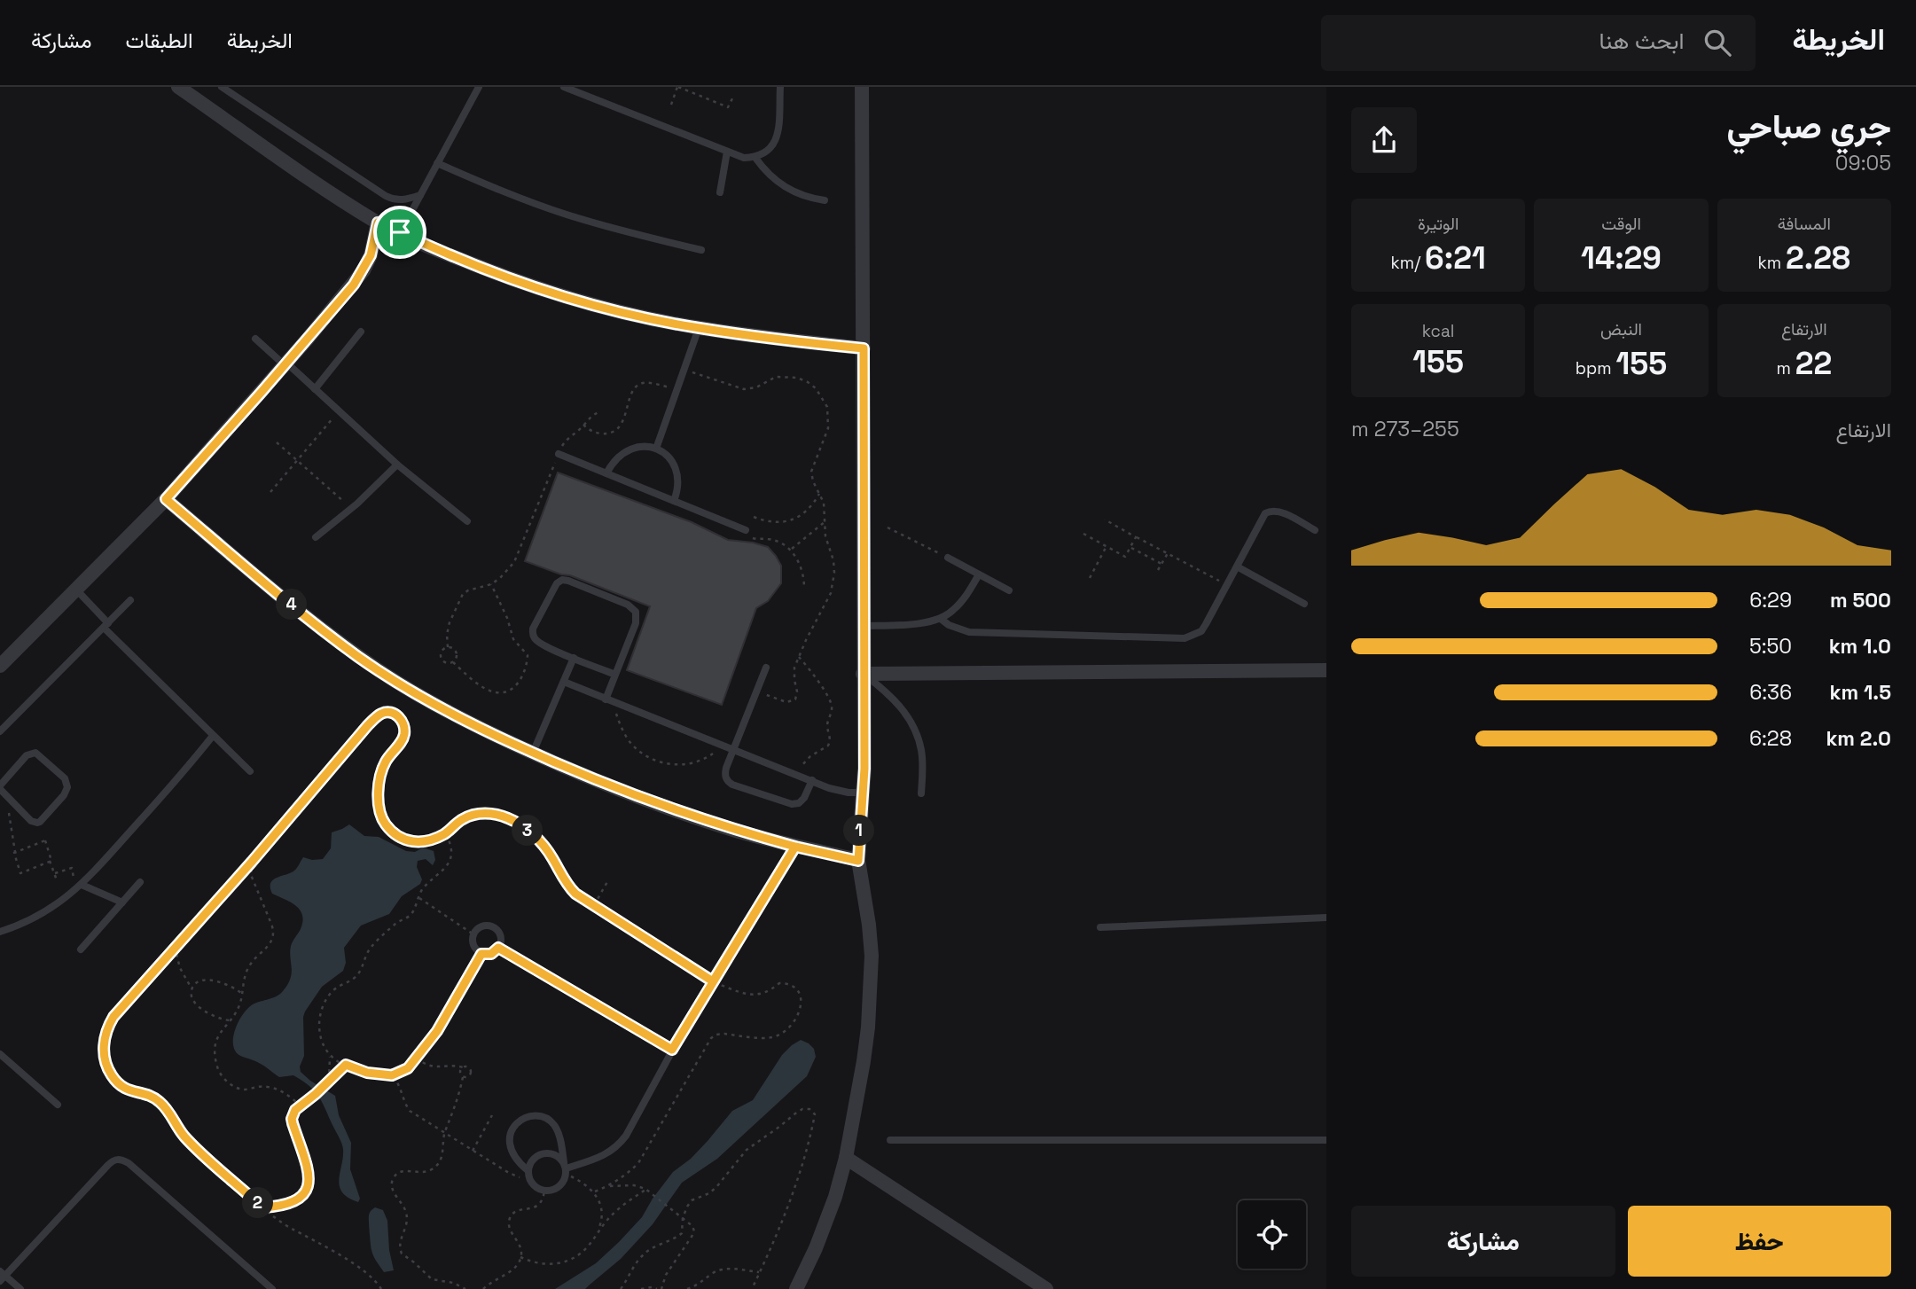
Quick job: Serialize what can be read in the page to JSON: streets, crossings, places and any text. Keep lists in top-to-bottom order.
{
  "page": {
    "header": "الخريطة",
    "search": "ابحث هنا",
    "nav": ["الخريطة", "الطبقات", "مشاركة"],
    "heading": ["جري صباحي", "09:05"],
    "stats": [
      ["المسافة", "2.28 km"],
      ["الوقت", "14:29"],
      ["الوتيرة", "6:21 /km"],
      ["الارتفاع", "22 m"],
      ["النبض", "155 bpm"],
      ["kcal", "155"]
    ],
    "chart": ["الارتفاع", "255–273 m"],
    "list": [
      {
        "name": "500 m",
        "note": "6:29"
      },
      {
        "name": "1.0 km",
        "note": "5:50"
      },
      {
        "name": "1.5 km",
        "note": "6:36"
      },
      {
        "name": "2.0 km",
        "note": "6:28"
      }
    ],
    "pins": [
      "4",
      "1",
      "3",
      "2"
    ],
    "buttons": ["حفظ", "مشاركة"]
  }
}
